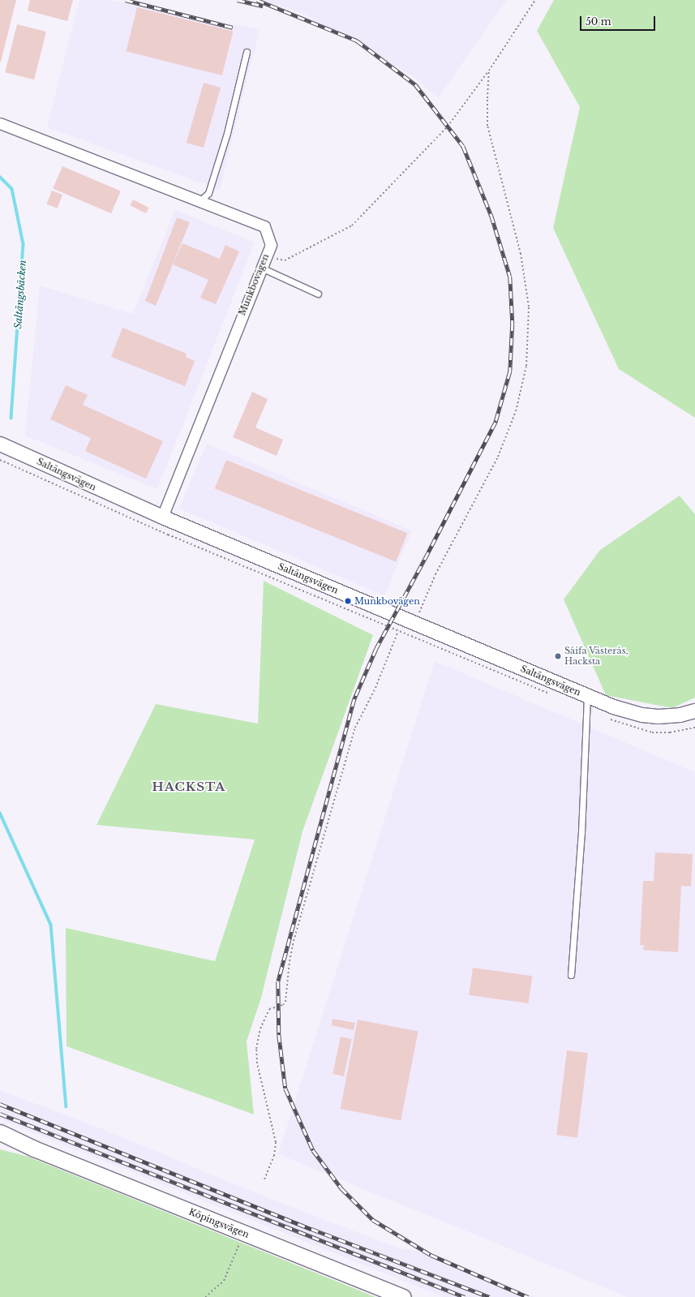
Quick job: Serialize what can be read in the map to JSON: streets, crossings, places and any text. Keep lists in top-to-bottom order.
{
  "streets": {
    "main road": ["Köpingsvägen"],
    "street": ["Munkbovägen", "Saltängsvägen"]
  },
  "crossings": [
    ["Munkbovägen", "Saltängsvägen"]
  ],
  "districts": ["HACKSTA"],
  "water": ["Saltängsbäcken"],
  "places": ["Munkbovägen", "Såifa Västerås, Hacksta"],
  "scale_bar": "50 m"
}
